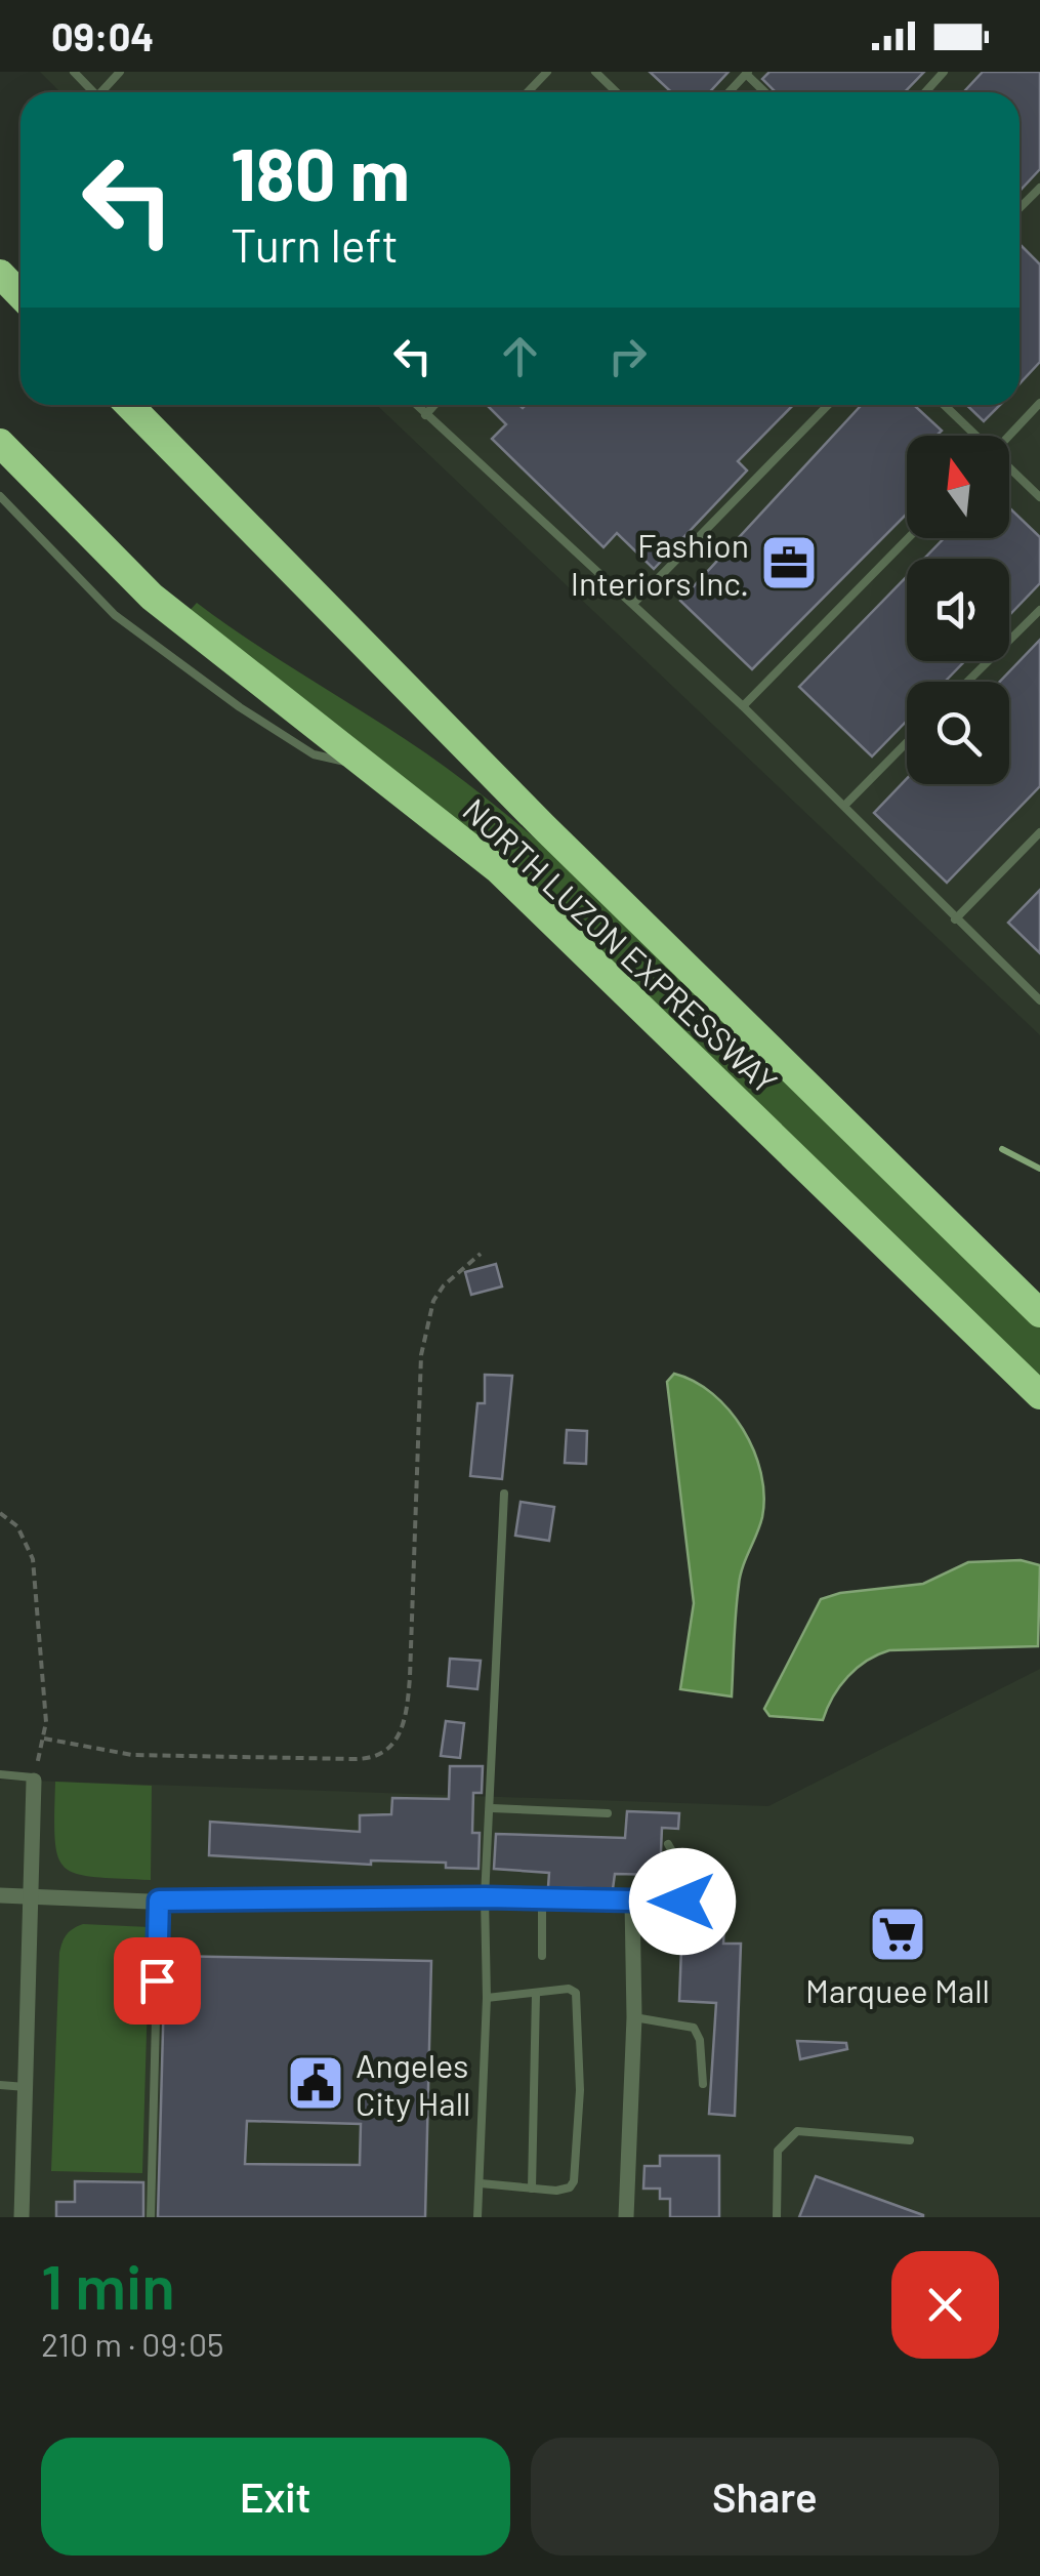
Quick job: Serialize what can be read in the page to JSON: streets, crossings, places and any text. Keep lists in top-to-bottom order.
{
  "streets": {
    "highway": ["NORTH LUZON EXPRESSWAY"]
  },
  "places": {
    "office": ["Fashion Interiors Inc."],
    "supermarket": ["Marquee Mall"],
    "public building": ["Angeles City Hall"]
  },
  "north": "top",
  "page": {
    "status": "09:04",
    "turn": ["180 m", "Turn left"],
    "heading": ["1 min", "210 m · 09:05"],
    "buttons": ["Exit", "Share"]
  }
}
